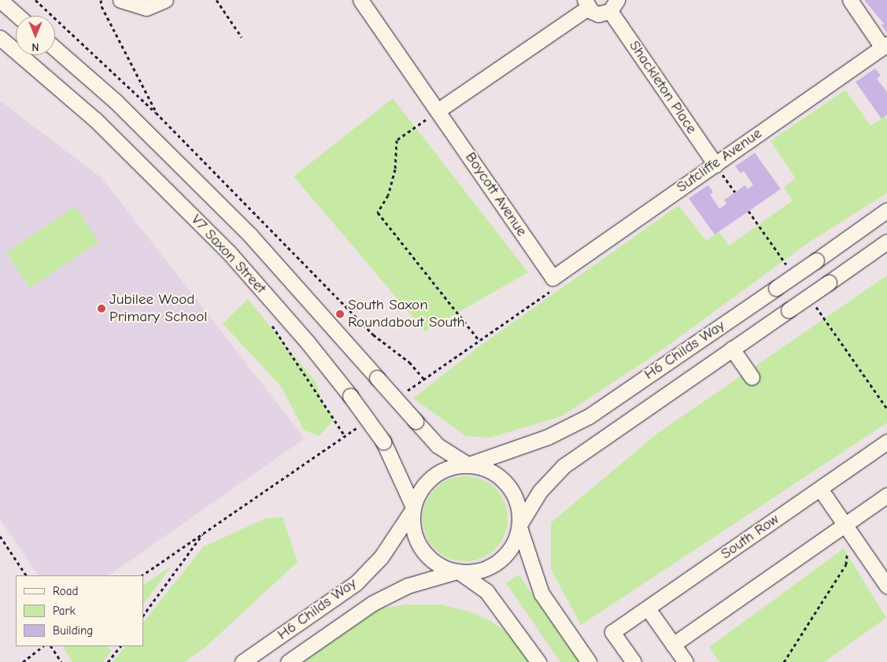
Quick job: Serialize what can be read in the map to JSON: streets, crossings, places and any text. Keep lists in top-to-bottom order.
{
  "streets": {
    "street": [
      "Shackleton Place",
      "Sutcliffe Avenue",
      "Boycott Avenue",
      "V7 Saxon Street",
      "H6 Childs Way",
      "South Row"
    ]
  },
  "crossings": [
    ["Shackleton Place", "Sutcliffe Avenue"],
    ["Sutcliffe Avenue", "Boycott Avenue"],
    ["V7 Saxon Street", "H6 Childs Way"]
  ],
  "places": ["Jubilee Wood Primary School", "South Saxon Roundabout South"],
  "legend": ["Road", "Park", "Building"],
  "north": "bottom"
}
